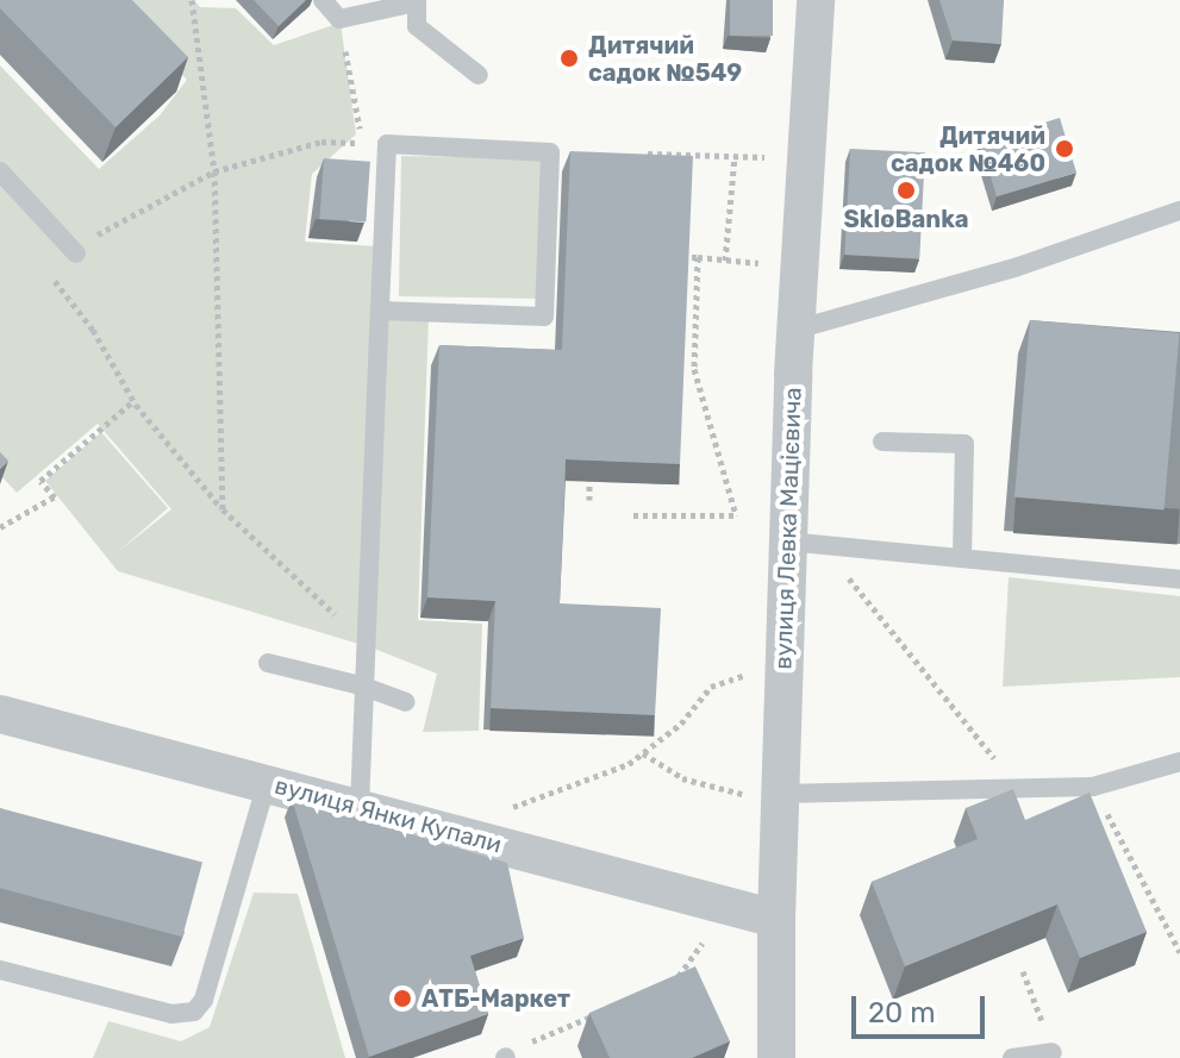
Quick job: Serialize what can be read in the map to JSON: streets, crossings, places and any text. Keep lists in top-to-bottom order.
{
  "streets": {
    "street": ["вулиця Левка Мацієвича", "вулиця Янки Купали"]
  },
  "crossings": [
    ["вулиця Левка Мацієвича", "вулиця Янки Купали"]
  ],
  "places": [
    "Дитячий садок №549",
    "Дитячий садок №460",
    "SkloBanka",
    "АТБ-Маркет"
  ],
  "scale_bar": "20 m"
}
